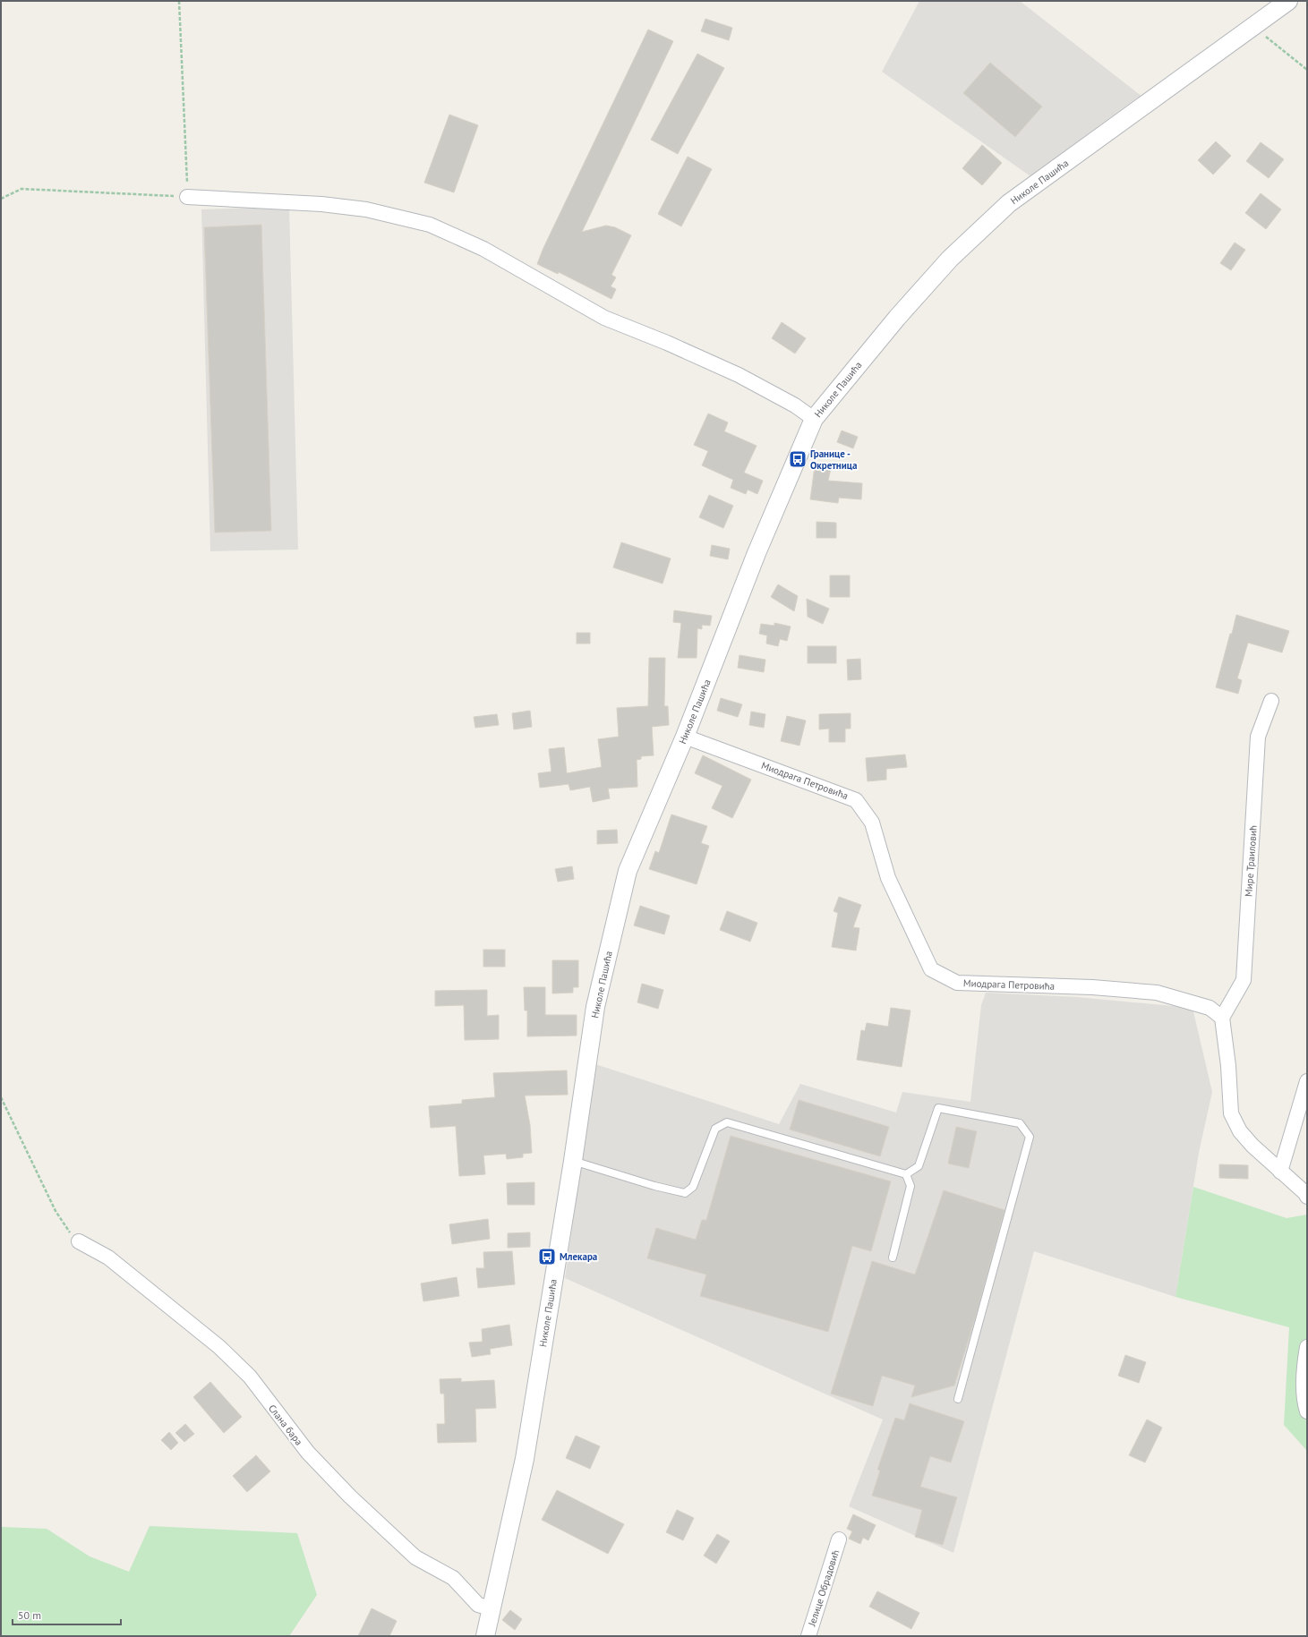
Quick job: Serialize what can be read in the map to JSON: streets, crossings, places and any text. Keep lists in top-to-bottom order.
{
  "streets": {
    "street": [
      "Николе Пашића",
      "Миодрага Петровића",
      "Мире Траиловић",
      "Слана бара",
      "Јелице Обрадовић"
    ]
  },
  "crossings": [
    ["Николе Пашића", "Миодрага Петровића"],
    ["Николе Пашића", "Слана бара"],
    ["Миодрага Петровића", "Мире Траиловић"]
  ],
  "places": {
    "bus stop": ["Границе - Окретница", "Млекара"]
  },
  "scale_bar": "50 m"
}
